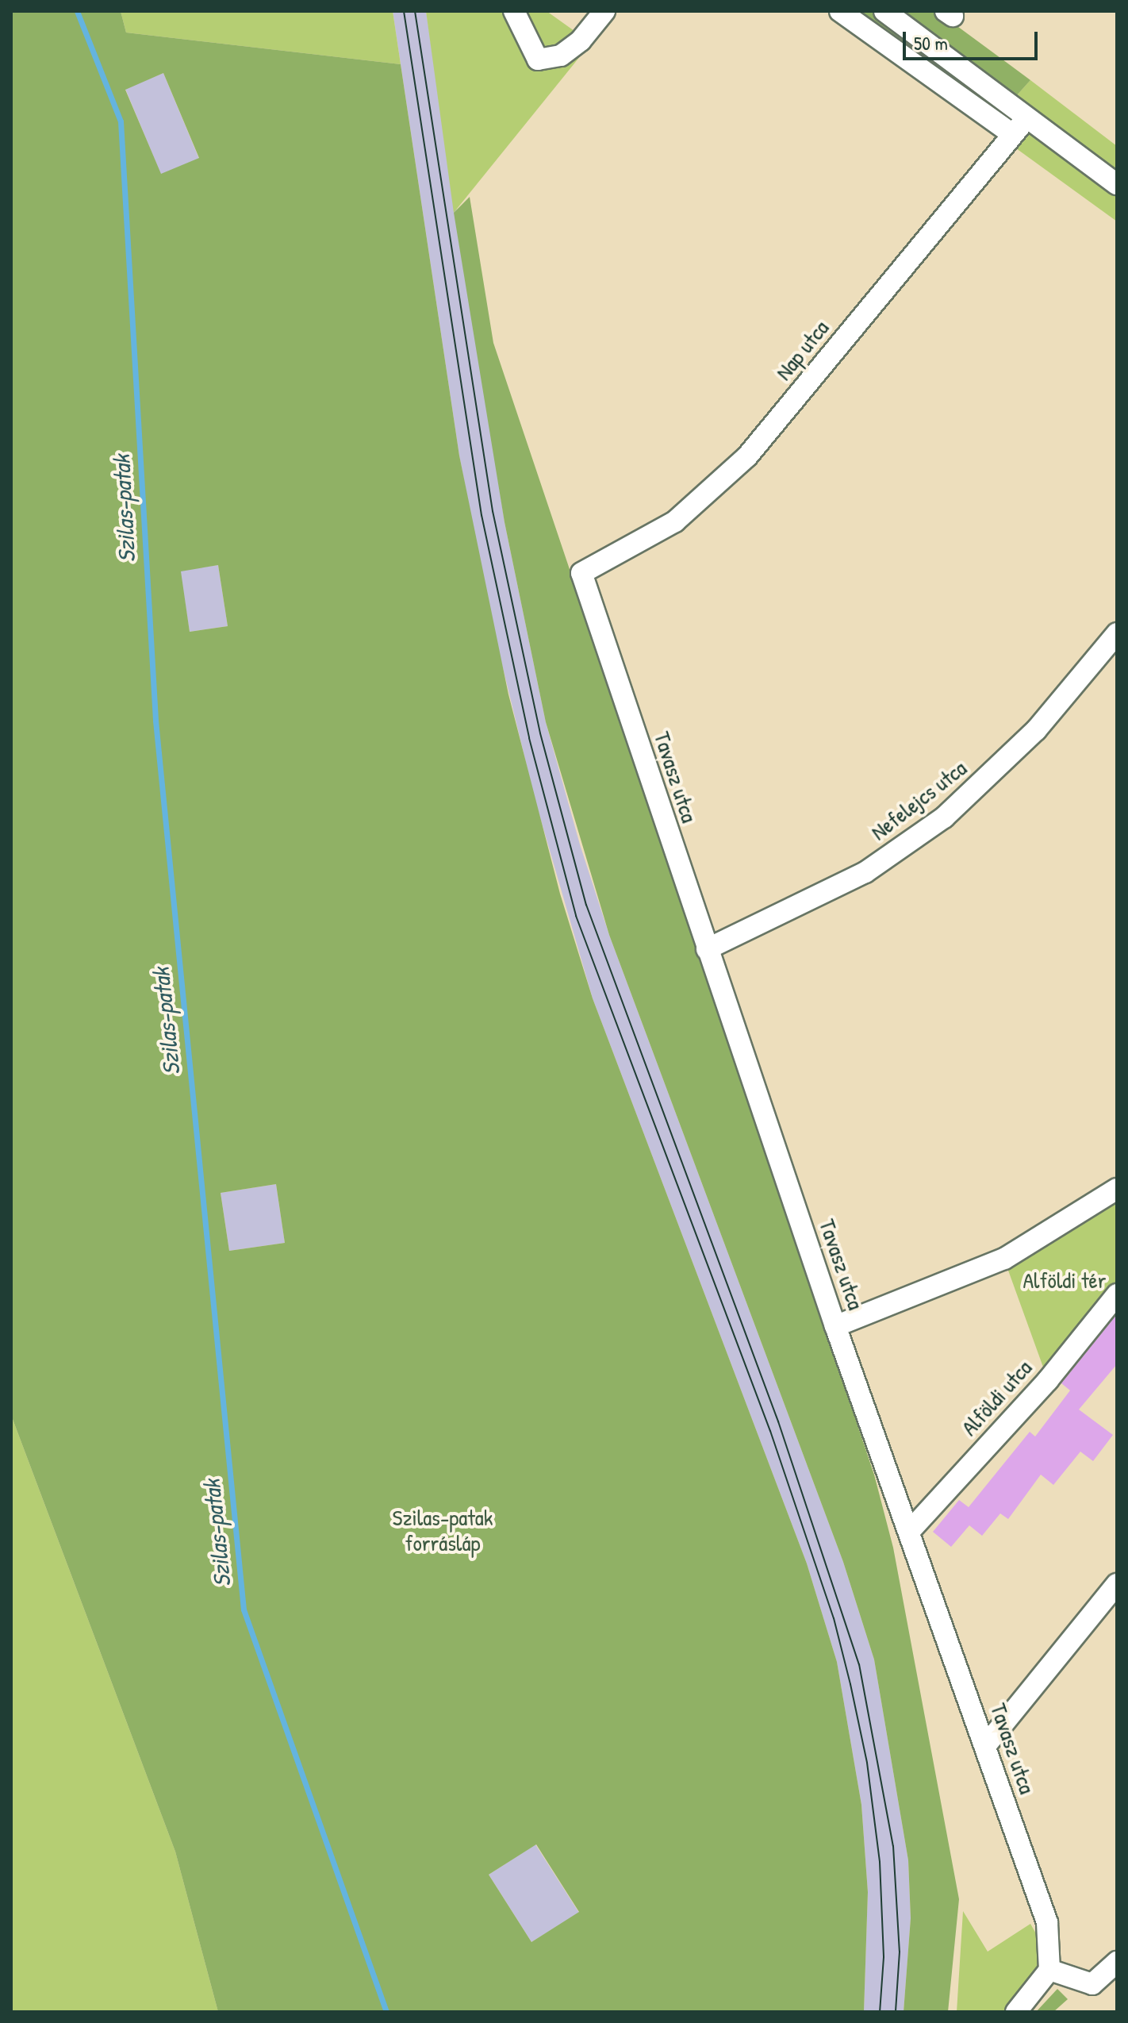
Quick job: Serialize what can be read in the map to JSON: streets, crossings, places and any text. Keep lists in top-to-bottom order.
{
  "streets": {
    "street": [
      "Nap utca",
      "Tavasz utca",
      "Nefelejcs utca",
      "Alföldi utca"
    ]
  },
  "crossings": [
    ["Nap utca", "Tavasz utca"],
    ["Tavasz utca", "Nefelejcs utca"],
    ["Tavasz utca", "Alföldi utca"]
  ],
  "water": ["Szilas-patak"],
  "parks": ["Alföldi tér", "Szilas-patak forrásláp"],
  "scale_bar": "50 m"
}
